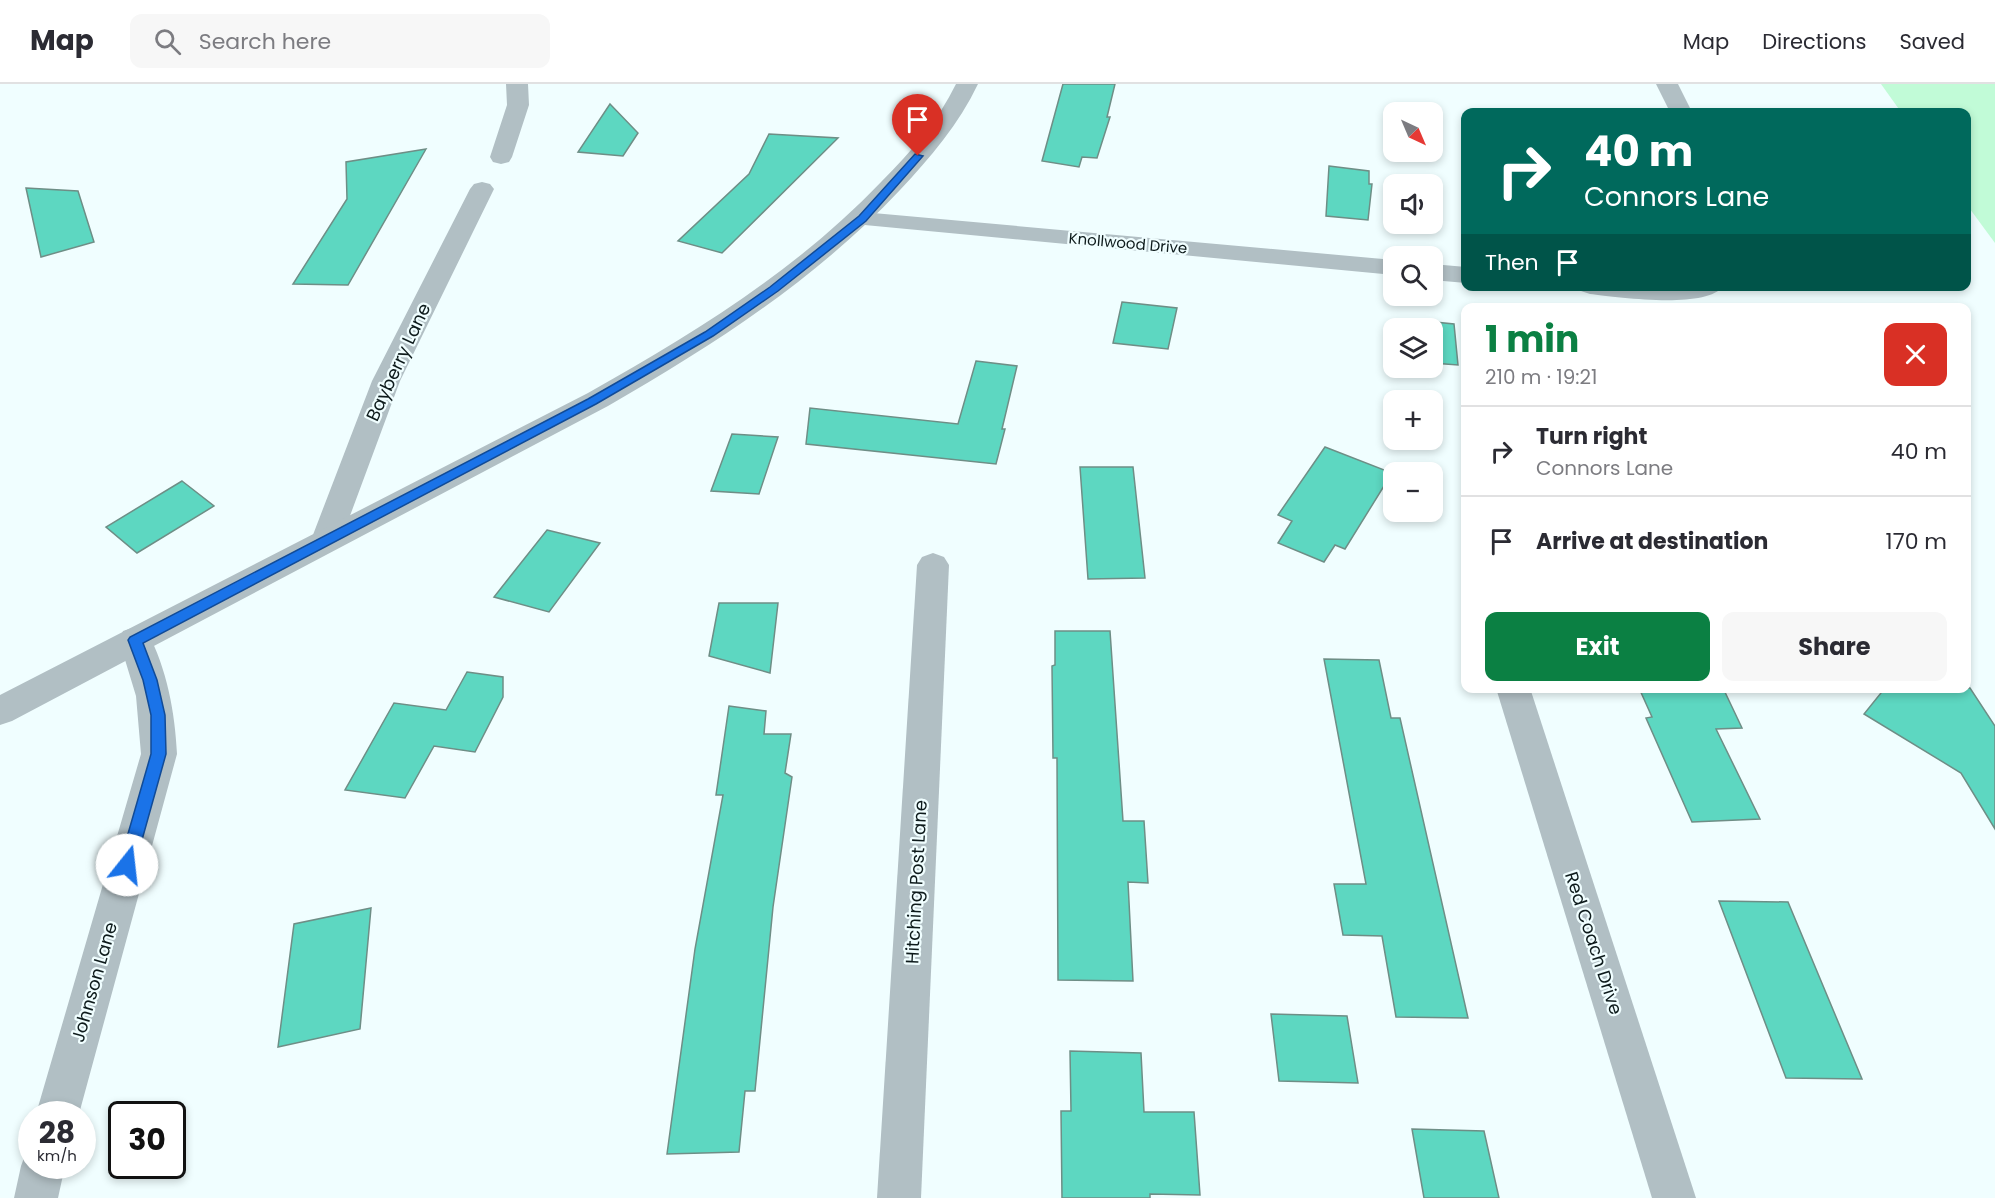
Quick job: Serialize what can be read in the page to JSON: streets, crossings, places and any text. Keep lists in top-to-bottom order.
{
  "streets": {
    "street": [
      "Knollwood Drive",
      "Bayberry Lane",
      "Hitching Post Lane",
      "Red Coach Drive",
      "Johnson Lane"
    ]
  },
  "north": "bottom right",
  "page": {
    "header": "Map",
    "search": "Search here",
    "nav": ["Map", "Directions", "Saved"],
    "map_buttons": ["+", "−"],
    "turn": ["40 m", "Connors Lane"],
    "then": "Then",
    "heading": ["1 min", "210 m · 19:21"],
    "list": [
      {
        "name": "Turn right",
        "note": "Connors Lane",
        "value": "40 m"
      },
      {
        "name": "Arrive at destination",
        "value": "170 m"
      }
    ],
    "buttons": ["Exit", "Share"],
    "speed": "28 km/h",
    "limit": "30"
  }
}
